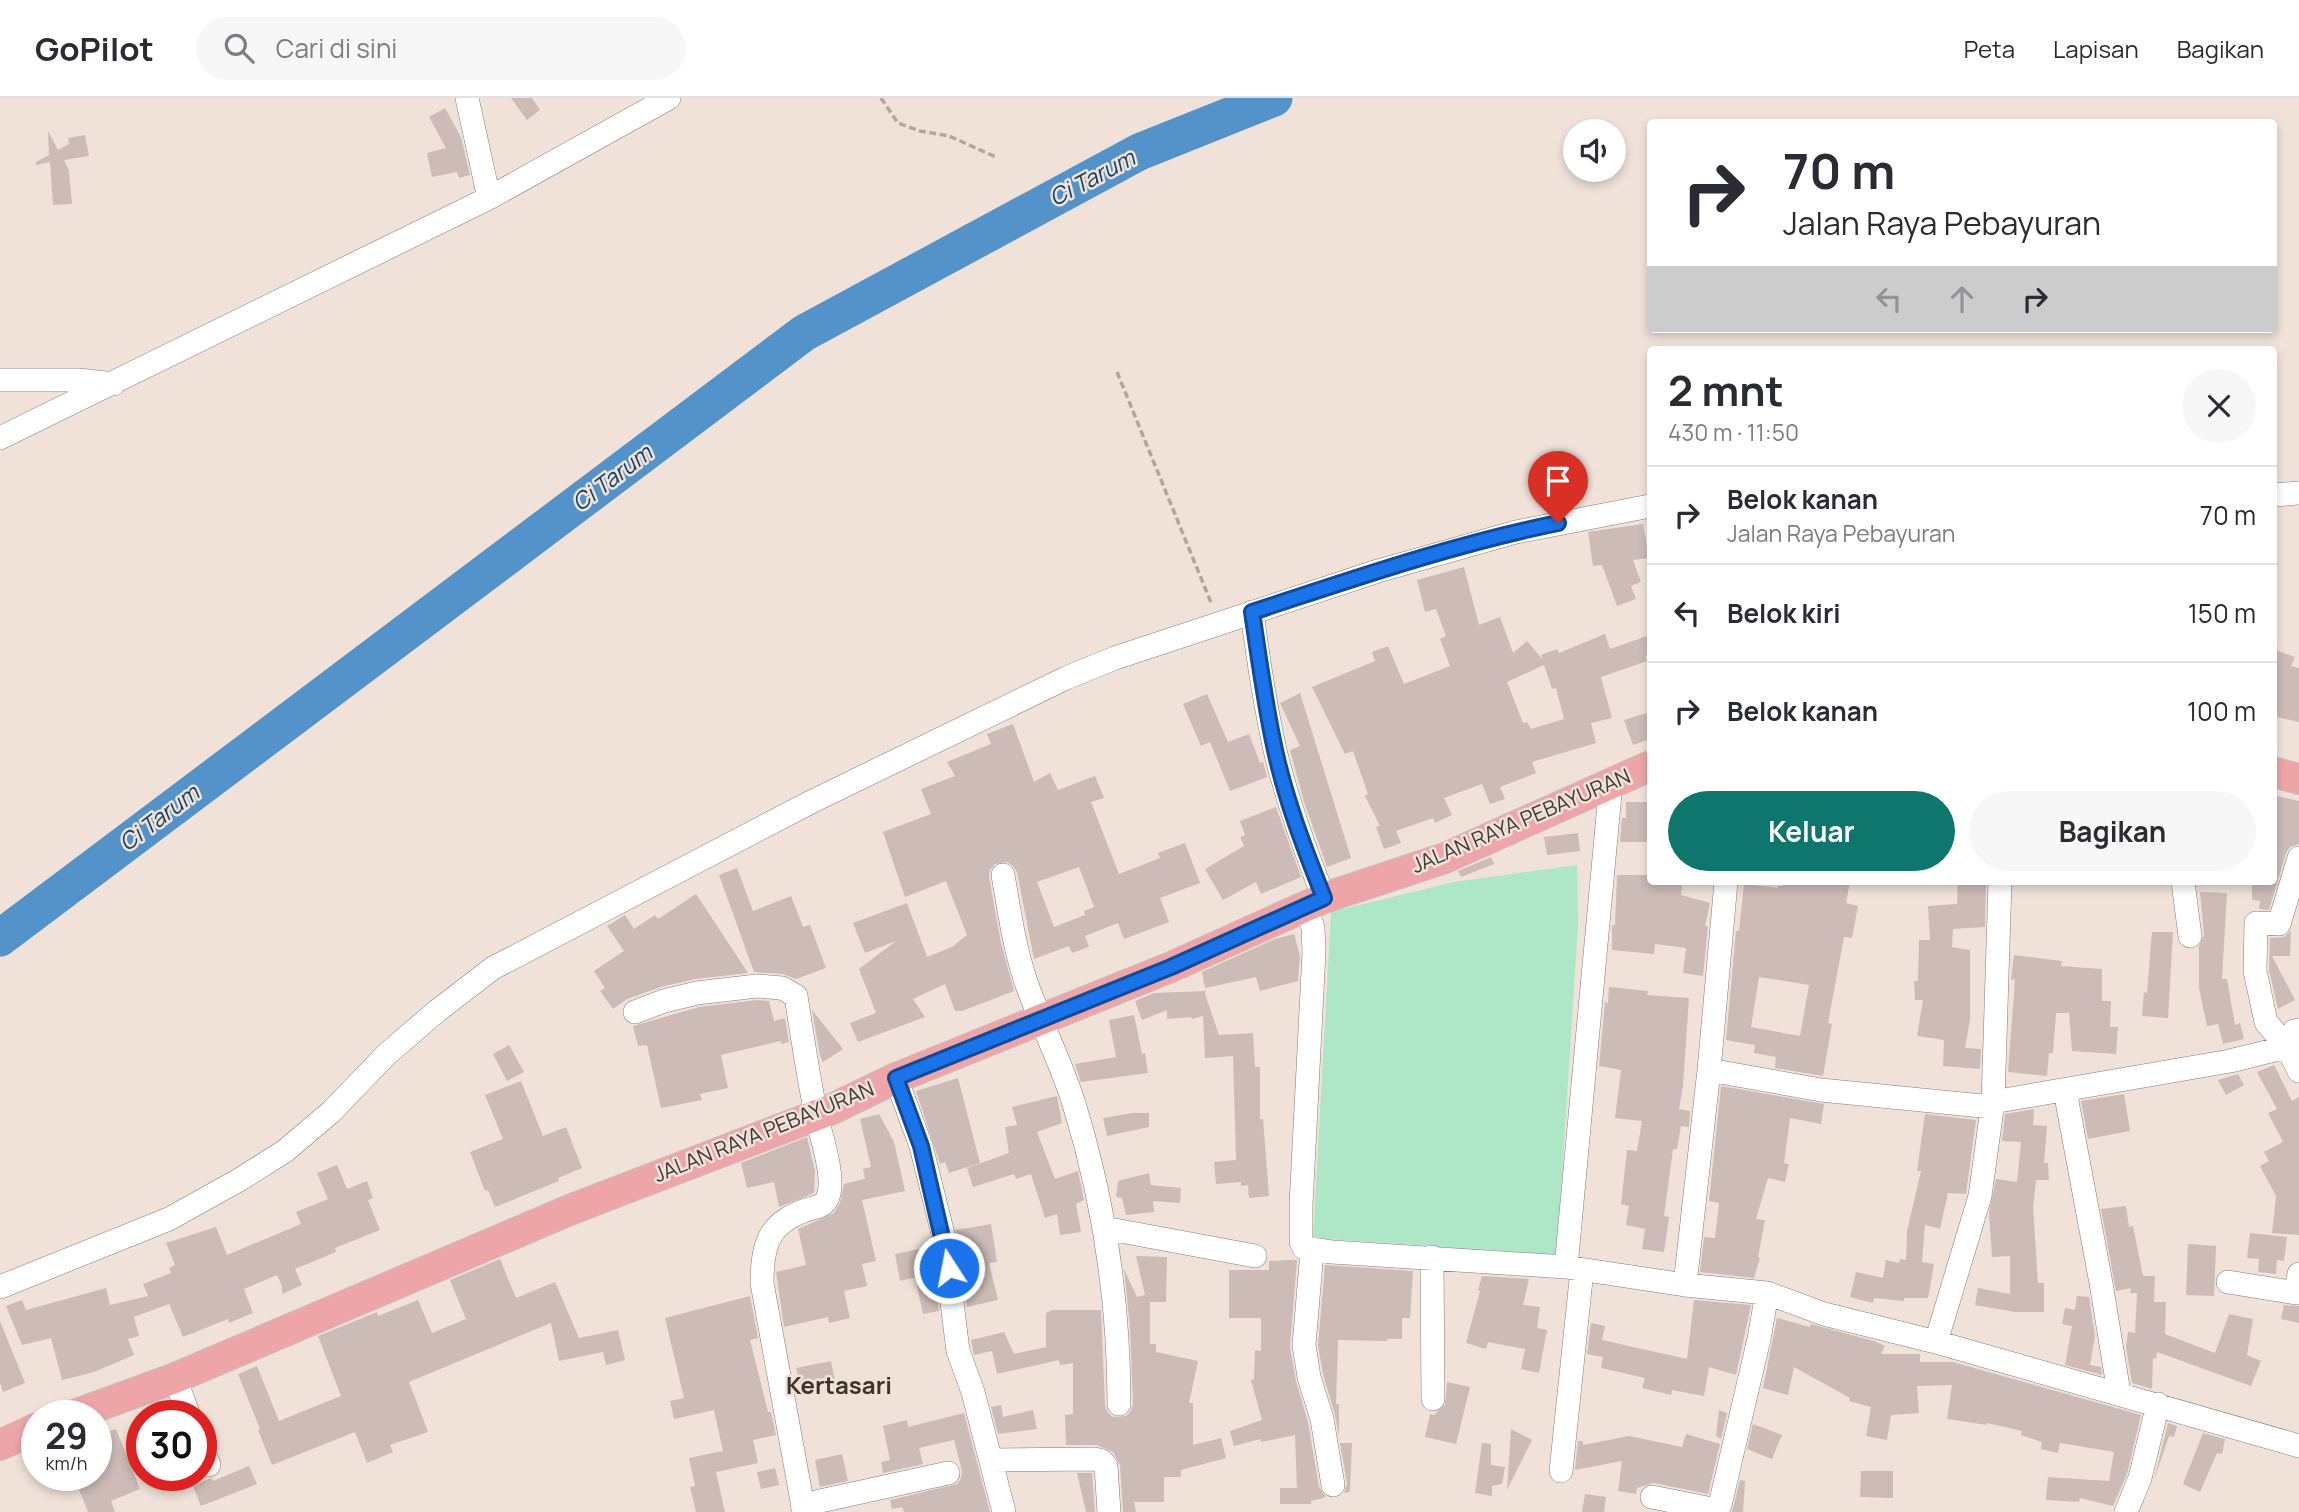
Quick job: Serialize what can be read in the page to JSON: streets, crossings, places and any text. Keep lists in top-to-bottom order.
{
  "streets": {
    "main road": ["JALAN RAYA PEBAYURAN"]
  },
  "districts": ["Kertasari"],
  "water": ["Ci Tarum"],
  "page": {
    "header": "GoPilot",
    "search": "Cari di sini",
    "nav": ["Peta", "Lapisan", "Bagikan"],
    "turn": ["70 m", "Jalan Raya Pebayuran"],
    "heading": ["2 mnt", "430 m · 11:50"],
    "list": [
      {
        "name": "Belok kanan",
        "note": "Jalan Raya Pebayuran",
        "value": "70 m"
      },
      {
        "name": "Belok kiri",
        "value": "150 m"
      },
      {
        "name": "Belok kanan",
        "value": "100 m"
      }
    ],
    "buttons": ["Keluar", "Bagikan"],
    "speed": "29 km/h",
    "limit": "30"
  }
}
